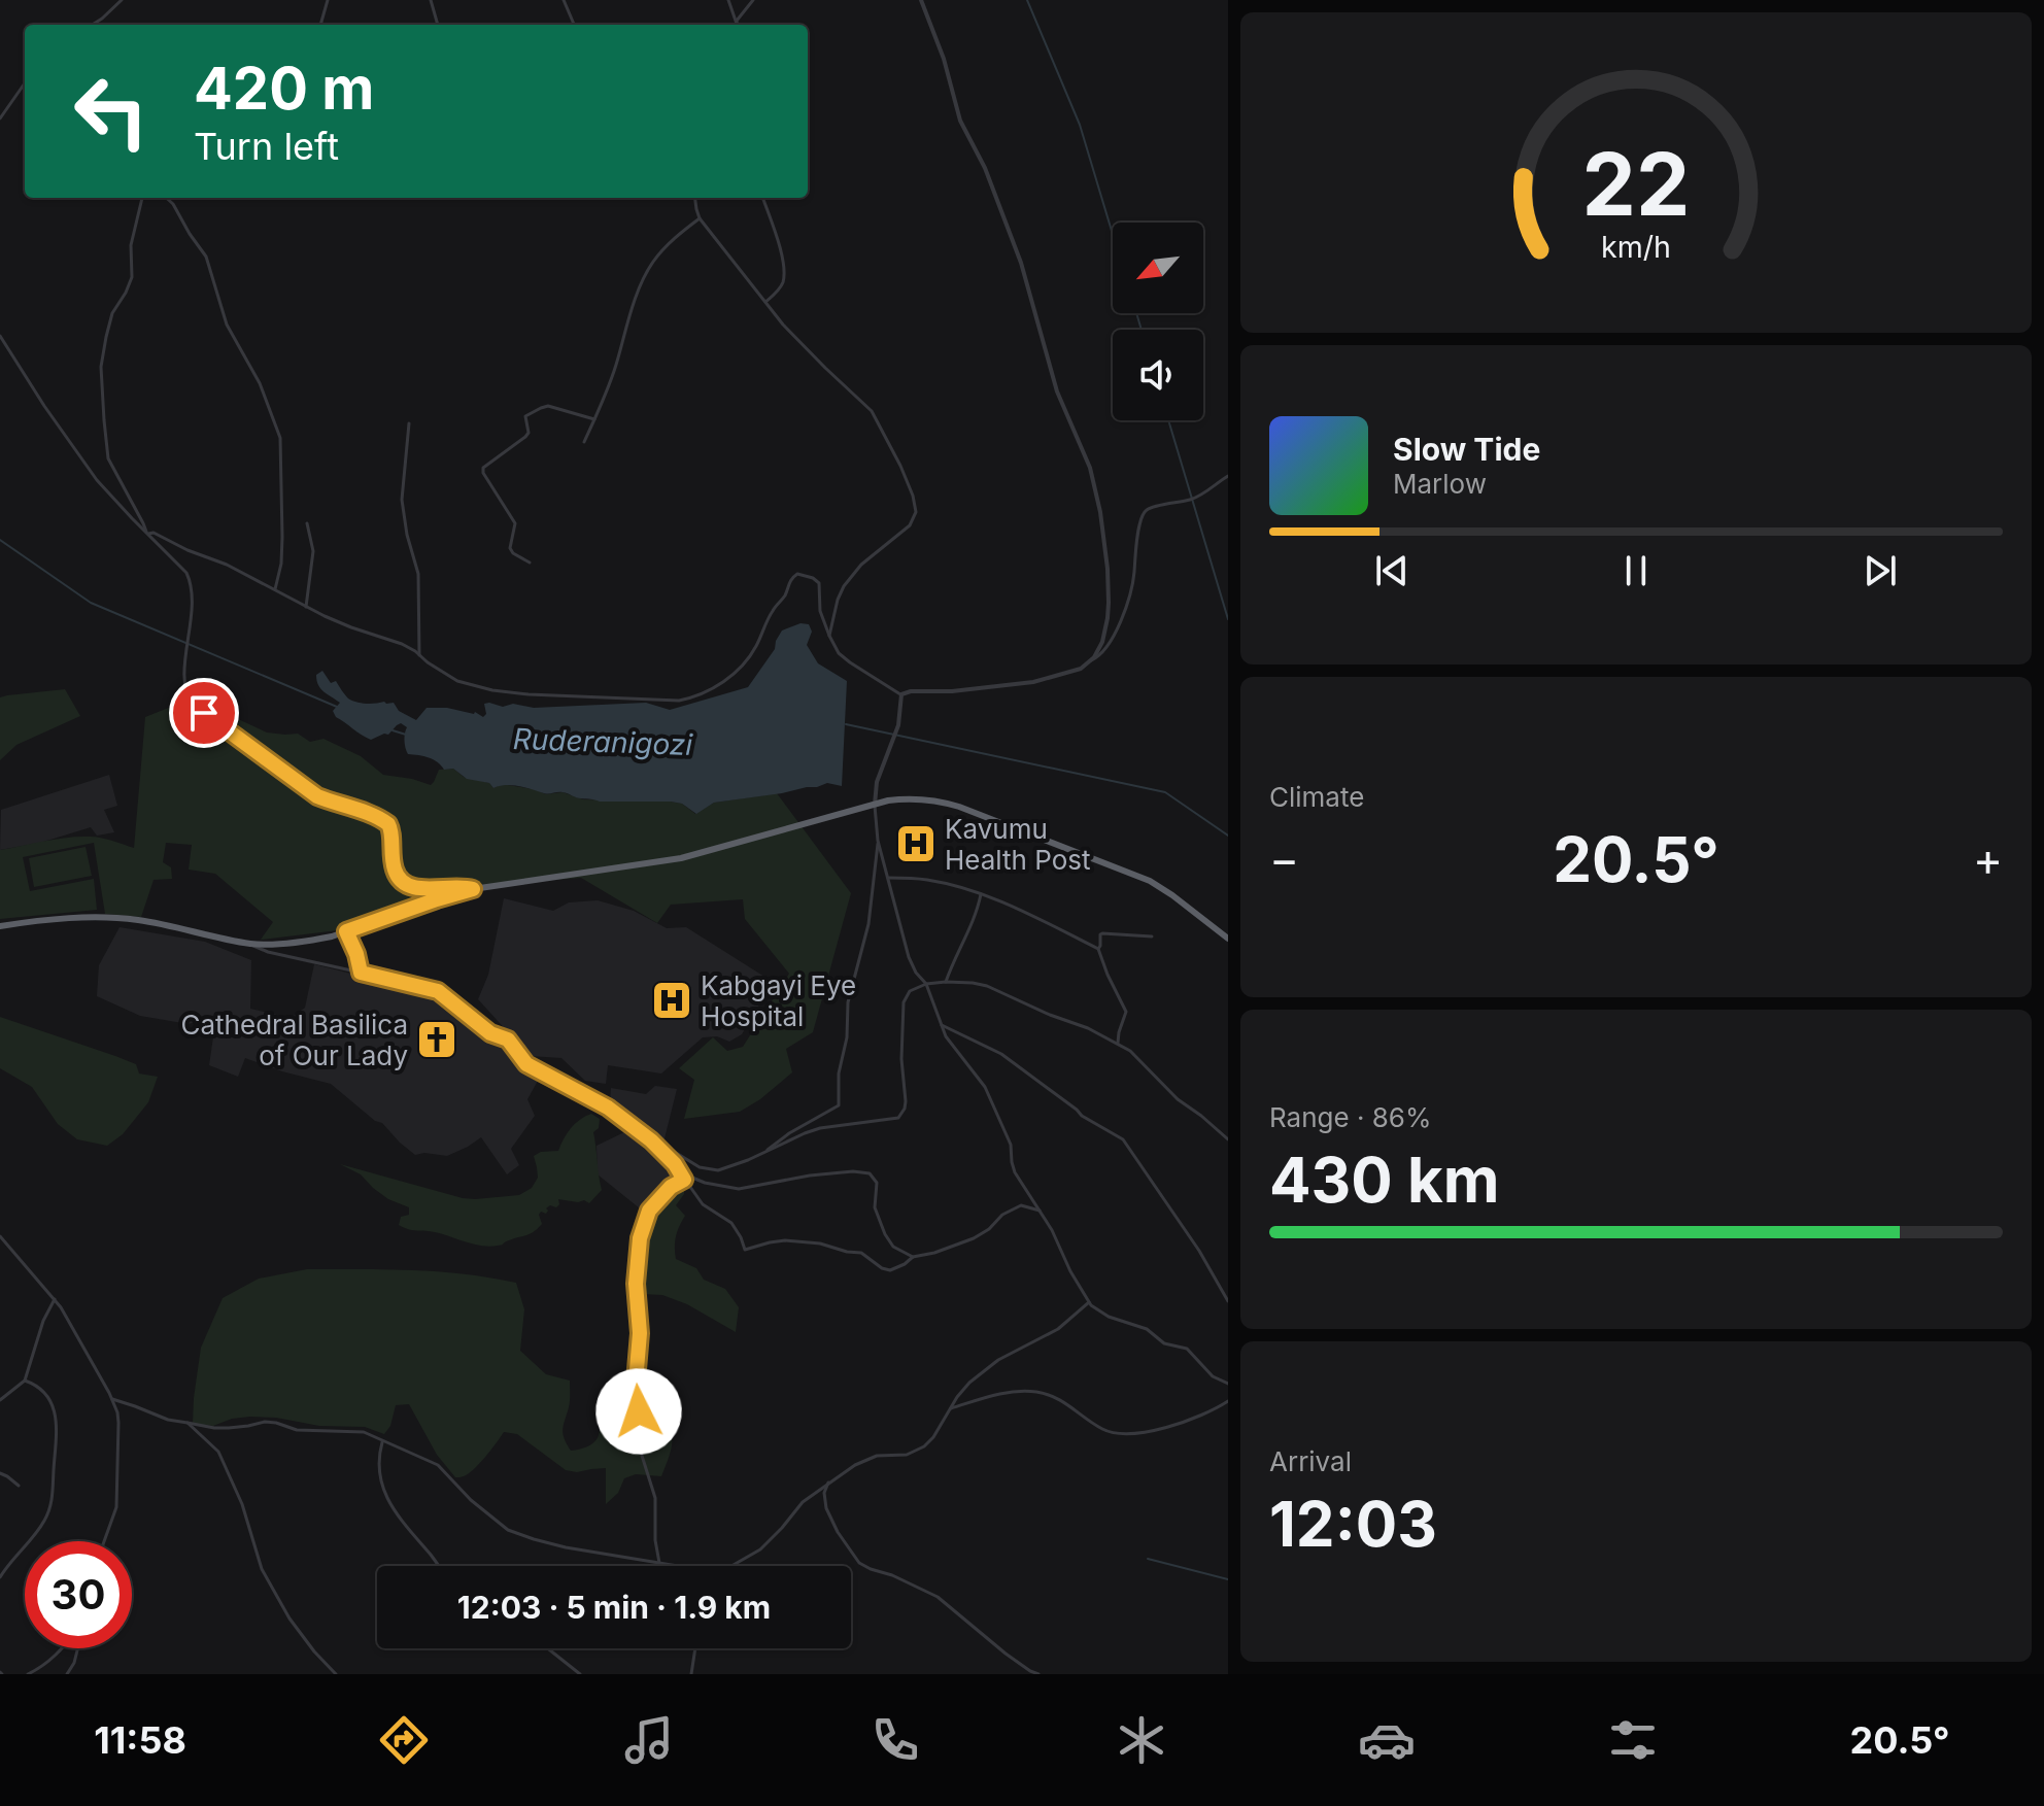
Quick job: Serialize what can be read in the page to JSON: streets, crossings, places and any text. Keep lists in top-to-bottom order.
{
  "water": ["Ruderanigozi"],
  "places": {
    "hospital": ["Kavumu Health Post", "Kabgayi Eye Hospital"],
    "church": ["Cathedral Basilica of Our Lady"]
  },
  "north": "bottom left",
  "page": {
    "turn": ["420 m", "Turn left"],
    "song": ["Slow Tide", "Marlow"],
    "tile": [
      "Climate",
      ["Range · 86%", "430 km"],
      ["Arrival", "12:03"]
    ],
    "heat": ["−", "20.5°", "+"],
    "limit": "30",
    "trip": "12:03 · 5 min · 1.9 km",
    "tabs": ["11:58", "20.5°"],
    "gauge": ["22", "km/h"]
  }
}
